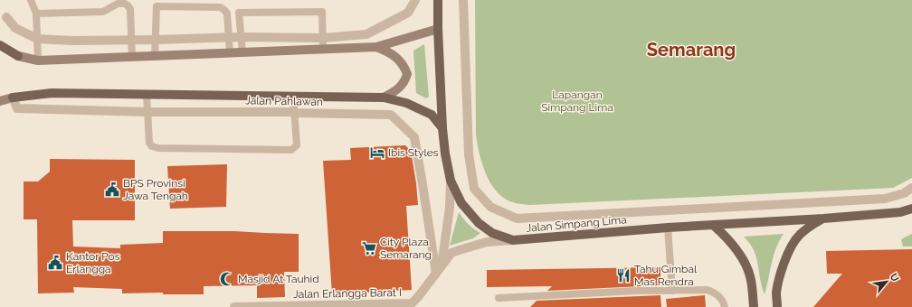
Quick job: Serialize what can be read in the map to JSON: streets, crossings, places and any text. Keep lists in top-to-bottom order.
{
  "streets": {
    "main road": ["Jalan Pahlawan", "Jalan Simpang Lima"],
    "street": ["Jalan Erlangga Barat I"]
  },
  "crossings": [
    ["Jalan Pahlawan", "Jalan Simpang Lima"],
    ["Jalan Pahlawan", "Jalan Erlangga Barat I"],
    ["Jalan Simpang Lima", "Jalan Erlangga Barat I"]
  ],
  "districts": ["Semarang"],
  "parks": ["Lapangan Simpang Lima"],
  "places": {
    "hotel": ["Ibis Styles"],
    "public building": ["BPS Provinsi Jawa Tengah", "Kantor Pos Erlangga"],
    "supermarket": ["City Plaza Semarang"],
    "restaurant": ["Tahu Gimbal Mas Rendra"],
    "mosque": ["Masjid At Tauhid"]
  },
  "north": "top right"
}
